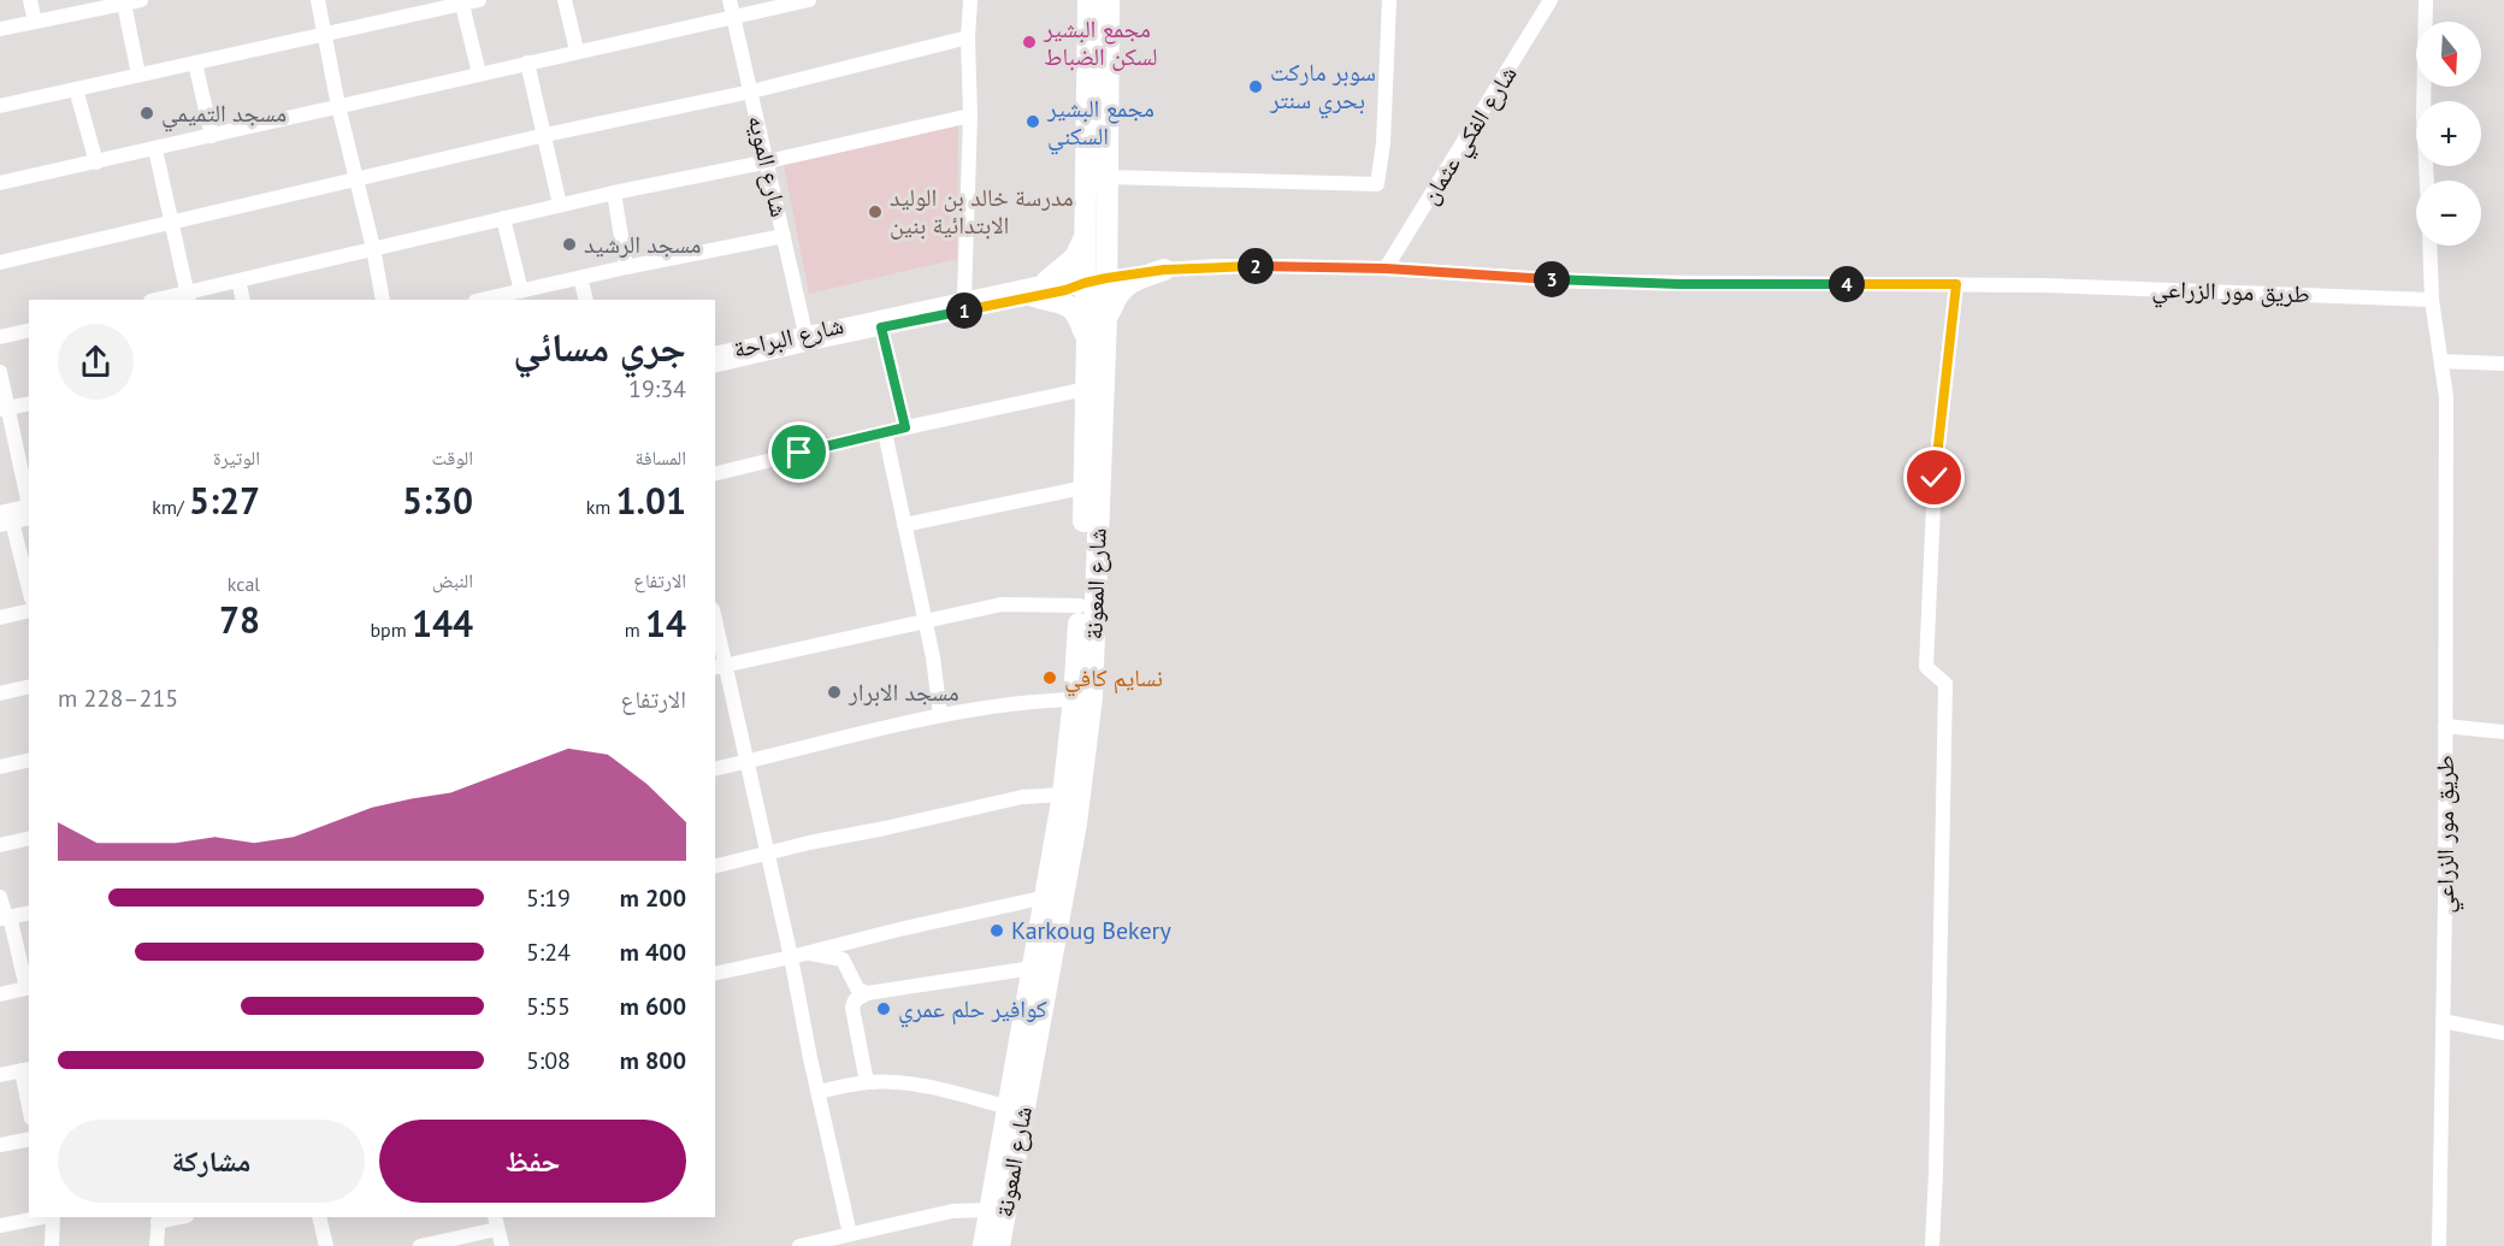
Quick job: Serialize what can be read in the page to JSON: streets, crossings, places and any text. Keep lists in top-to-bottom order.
{
  "streets": {
    "highway": ["شارع المعونة"],
    "street": [
      "شارع الفكي عثمان",
      "شارع المويه",
      "طريق مور الزراعي",
      "شارع البراحة"
    ]
  },
  "crossings": [
    ["شارع الفكي عثمان", "طريق مور الزراعي"],
    ["شارع المويه", "شارع البراحة"],
    ["طريق مور الزراعي", "شارع البراحة"],
    ["طريق مور الزراعي", "شارع المعونة"],
    ["شارع البراحة", "شارع المعونة"]
  ],
  "places": [
    "مجمع البشير لسكن الضباط",
    "سوبر ماركت بحري سنتر",
    "مسجد التميمي",
    "مجمع البشير السكني",
    "مدرسة خالد بن الوليد الابتدائية بنين",
    "مسجد الرشيد",
    "نسايم كافي",
    "مسجد الابرار",
    "Karkoug Bekery",
    "كوافير حلم عمري"
  ],
  "north": "bottom",
  "page": {
    "map_buttons": ["+", "−"],
    "pins": [
      "2",
      "3",
      "4",
      "1"
    ],
    "heading": ["جري مسائي", "19:34"],
    "stats": [
      ["المسافة", "1.01 km"],
      ["الوقت", "5:30"],
      ["الوتيرة", "5:27 /km"],
      ["الارتفاع", "14 m"],
      ["النبض", "144 bpm"],
      ["kcal", "78"]
    ],
    "chart": ["الارتفاع", "215–228 m"],
    "list": [
      {
        "name": "200 m",
        "note": "5:19"
      },
      {
        "name": "400 m",
        "note": "5:24"
      },
      {
        "name": "600 m",
        "note": "5:55"
      },
      {
        "name": "800 m",
        "note": "5:08"
      }
    ],
    "buttons": ["حفظ", "مشاركة"]
  }
}
